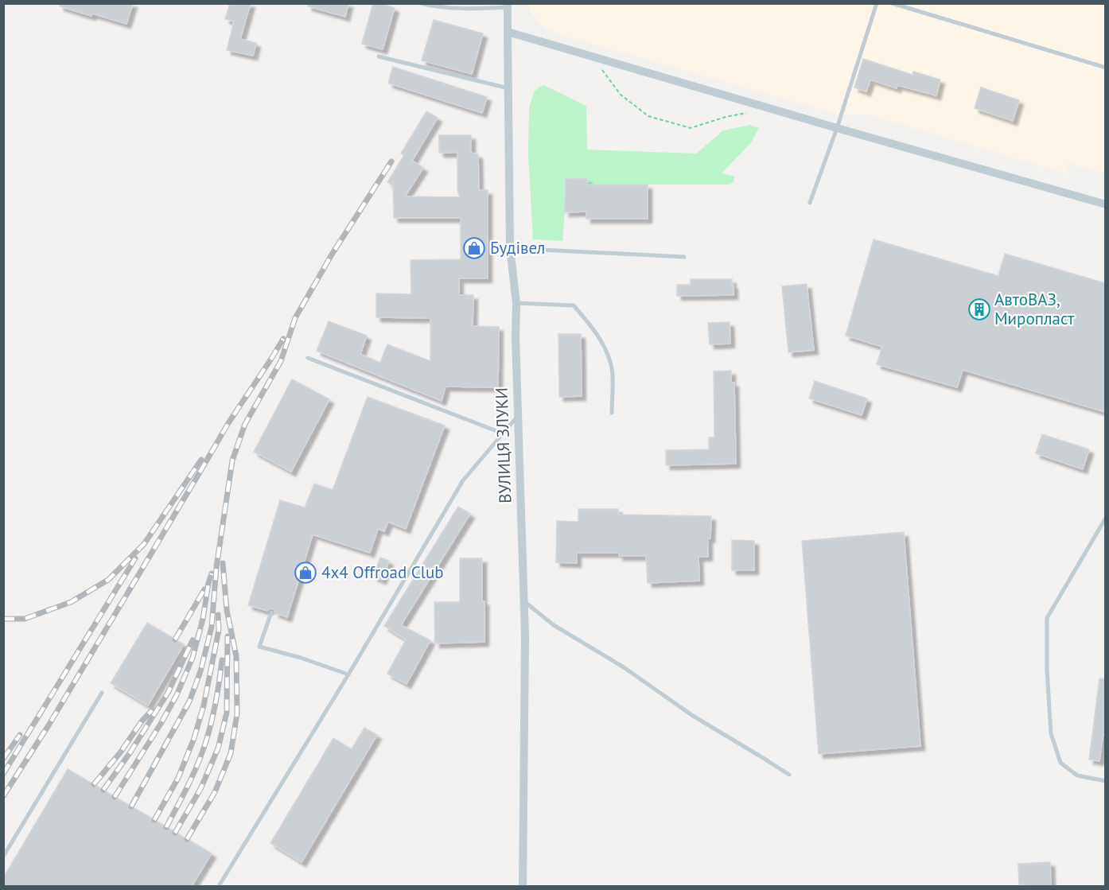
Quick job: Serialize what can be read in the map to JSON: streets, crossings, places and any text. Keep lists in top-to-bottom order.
{
  "streets": {
    "street": ["ВУЛИЦЯ ЗЛУКИ"]
  },
  "places": {
    "shop": ["Будівел", "4x4 Offroad Club"],
    "building": ["АвтоВАЗ, Миропласт"]
  }
}
